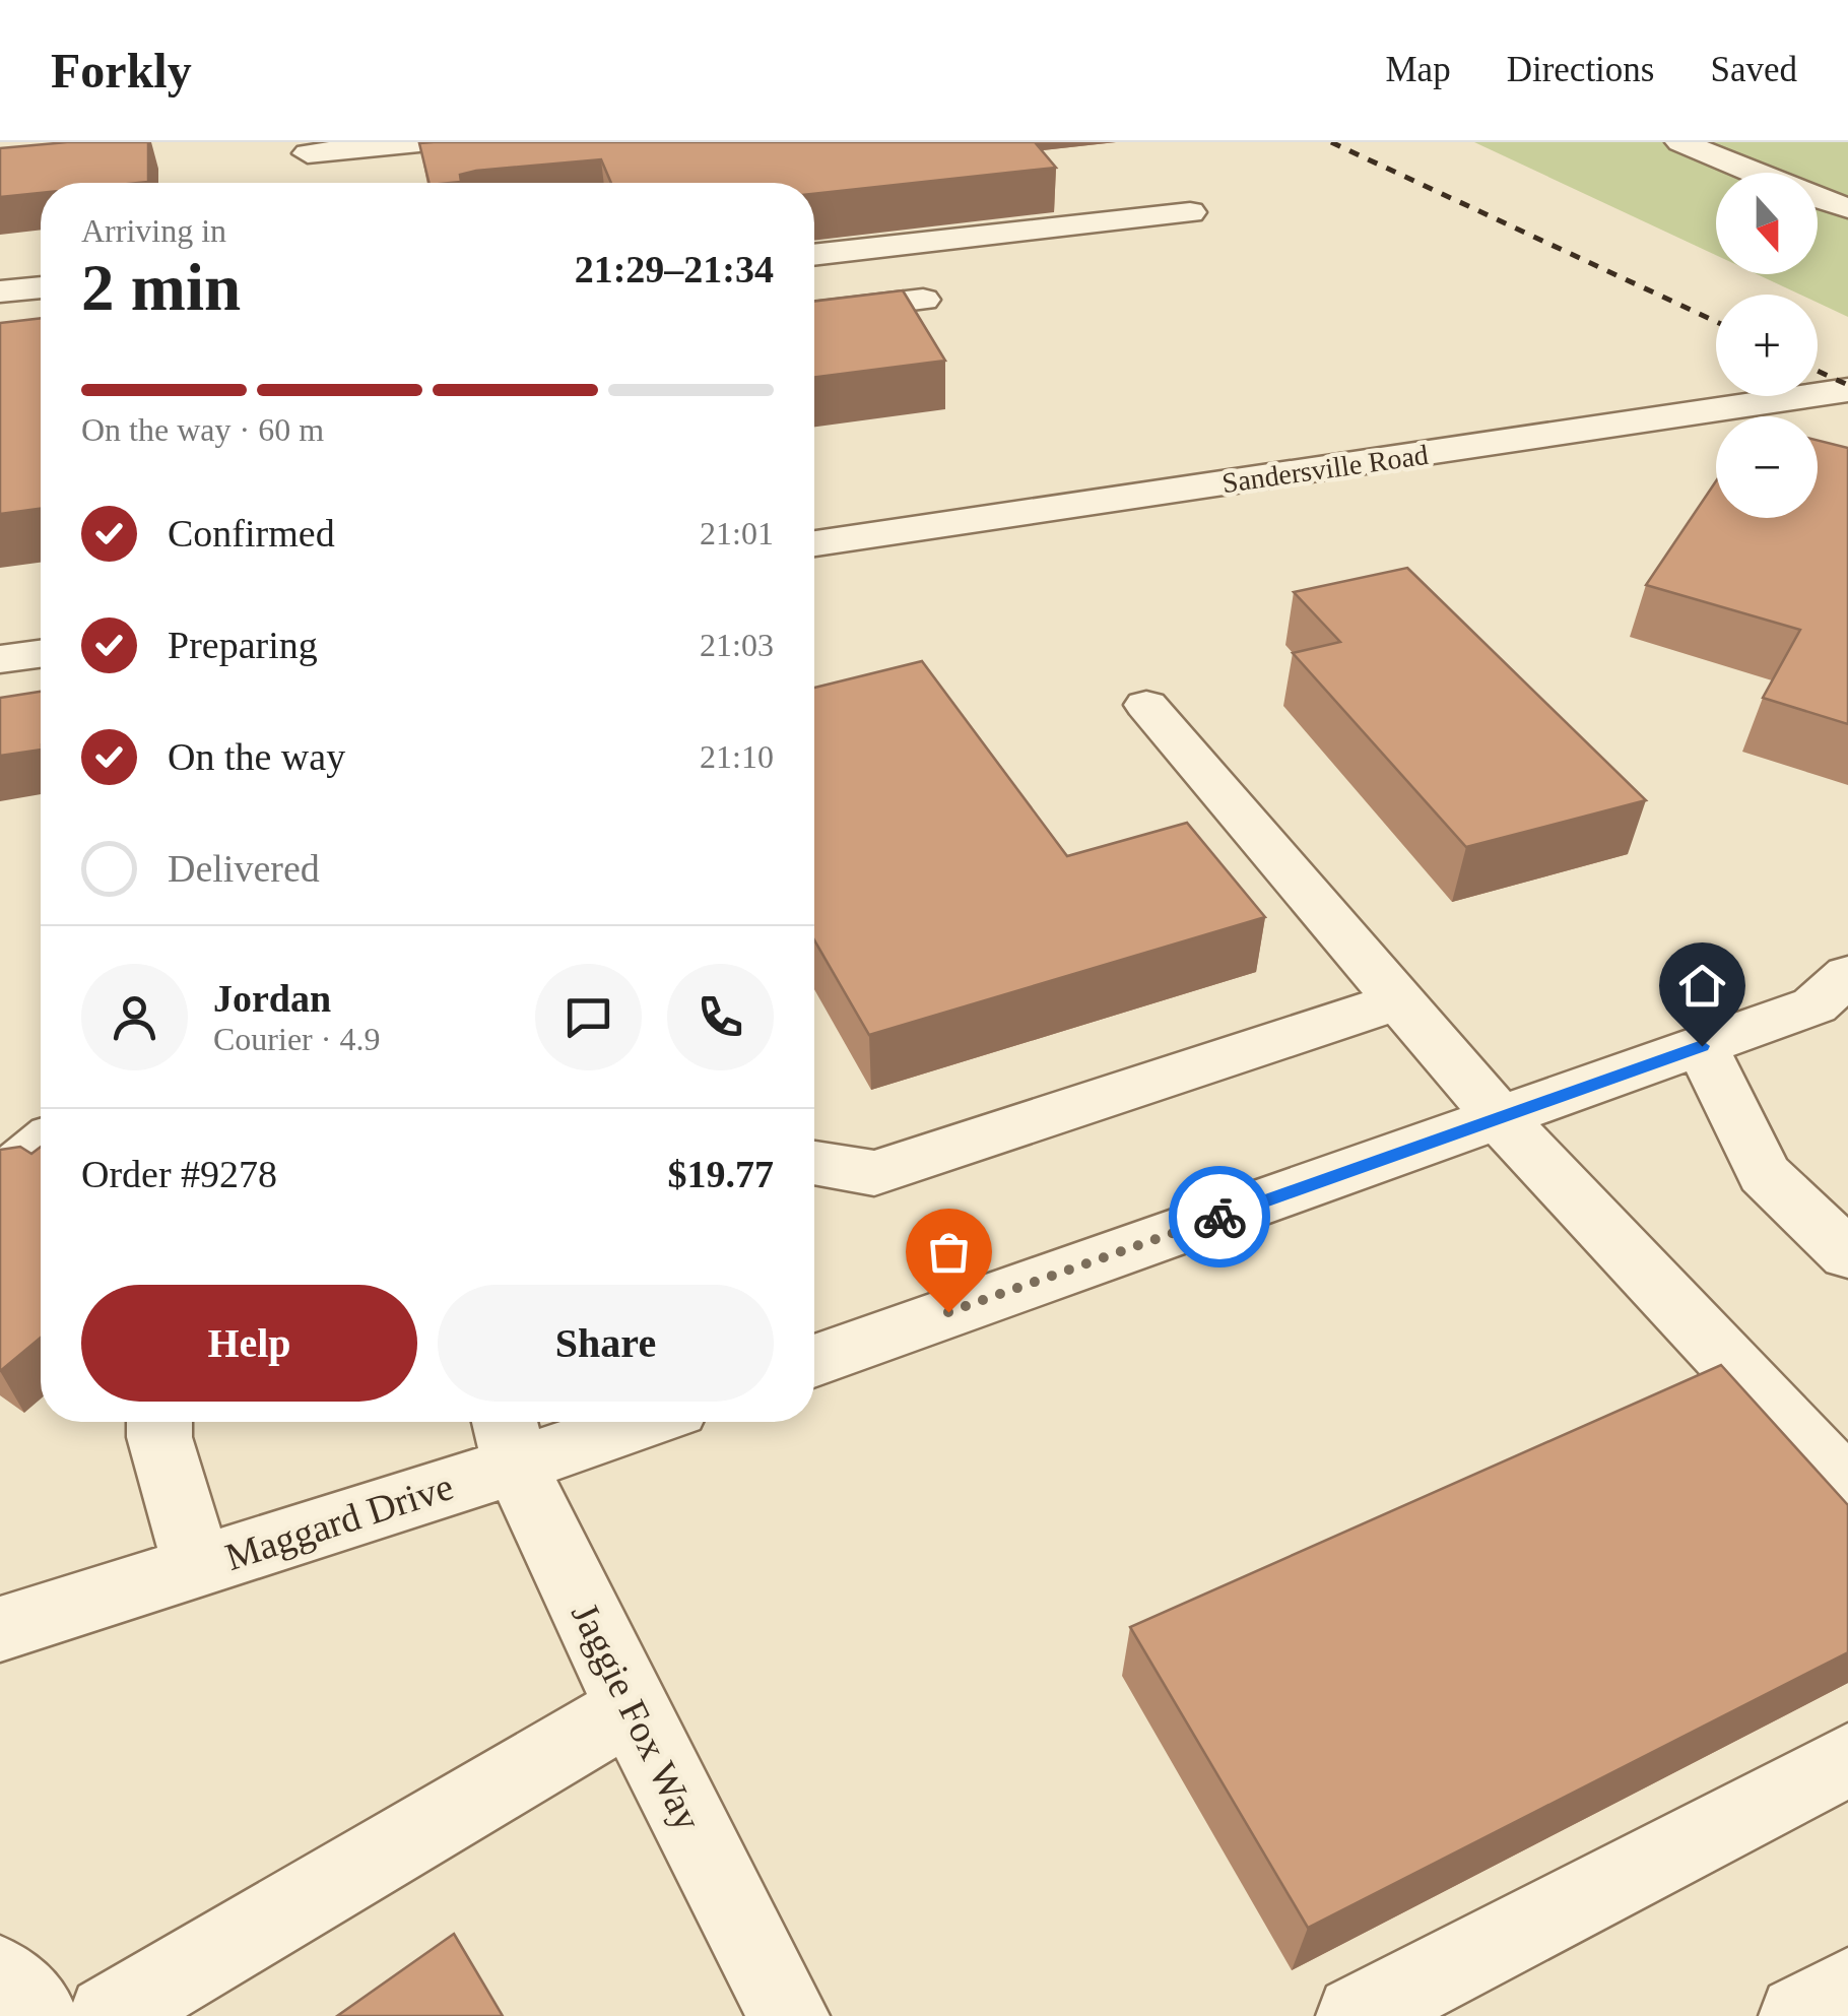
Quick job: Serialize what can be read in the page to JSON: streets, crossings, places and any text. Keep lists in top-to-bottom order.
{
  "streets": {
    "street": ["Sandersville Road", "Maggard Drive", "Jaggie Fox Way"]
  },
  "crossings": [
    ["Maggard Drive", "Jaggie Fox Way"]
  ],
  "north": "bottom",
  "page": {
    "header": "Forkly",
    "nav": ["Map", "Directions", "Saved"],
    "map_buttons": ["+", "−"],
    "heading": ["2 min", "Arriving in", "21:29–21:34"],
    "panel": [
      "Jordan",
      "Courier · 4.9",
      "Order #9278",
      "$19.77"
    ],
    "bar": "On the way · 60 m",
    "list": [
      ["Confirmed", "21:01"],
      ["Preparing", "21:03"],
      ["On the way", "21:10"],
      "Delivered"
    ],
    "buttons": ["Help", "Share"]
  }
}
